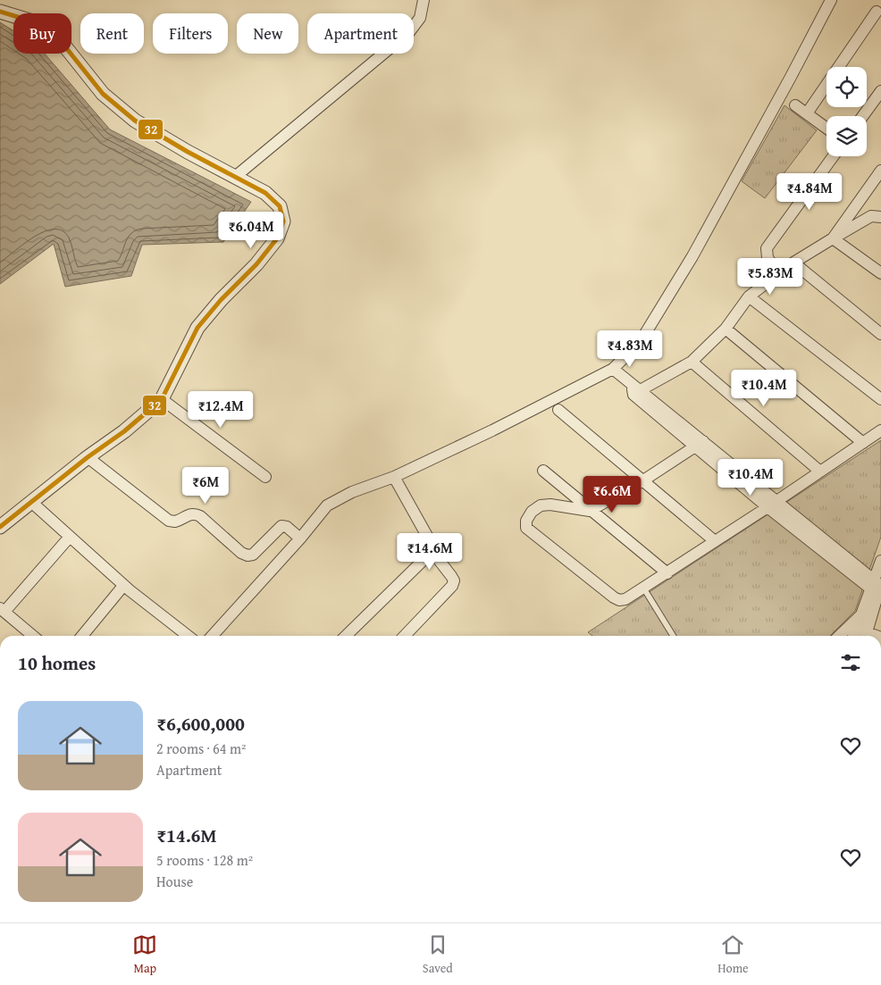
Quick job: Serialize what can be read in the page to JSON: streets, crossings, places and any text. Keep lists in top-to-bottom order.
{
  "lines": ["transit line 32"],
  "page": {
    "chip": [
      "Buy",
      "Rent",
      "Filters",
      "New",
      "Apartment"
    ],
    "price": [
      "₹4.84M",
      "₹6.04M",
      "₹5.83M",
      "₹4.83M",
      "₹10.4M",
      "₹12.4M",
      "₹10.4M",
      "₹6M",
      "₹6.6M",
      "₹14.6M"
    ],
    "heading": "10 homes",
    "list": [
      {
        "name": "₹6,600,000",
        "note": "2 rooms · 64 m² · Apartment"
      },
      {
        "name": "₹14.6M",
        "note": "5 rooms · 128 m² · House"
      }
    ],
    "tabs": ["Map", "Saved", "Home"]
  }
}
